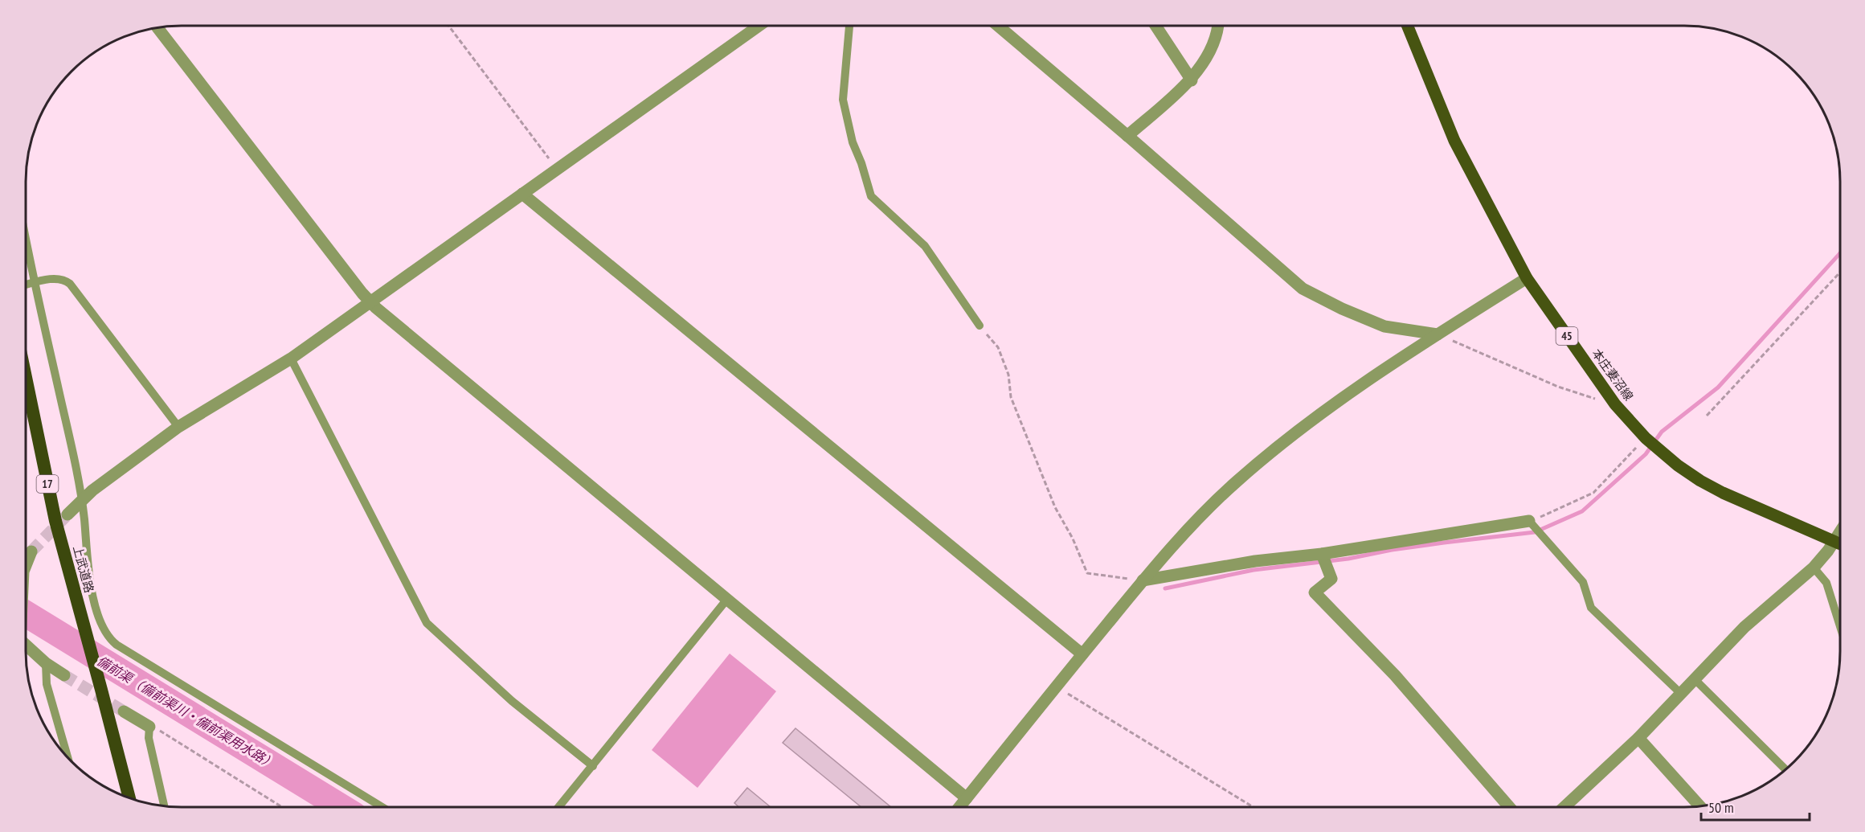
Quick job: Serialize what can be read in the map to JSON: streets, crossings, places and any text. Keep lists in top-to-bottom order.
{
  "streets": {
    "highway": ["17", "上武道路"],
    "main road": ["45", "本庄妻沼線"]
  },
  "water": ["備前渠（備前渠川・備前渠用水路）"],
  "scale_bar": "50 m"
}
